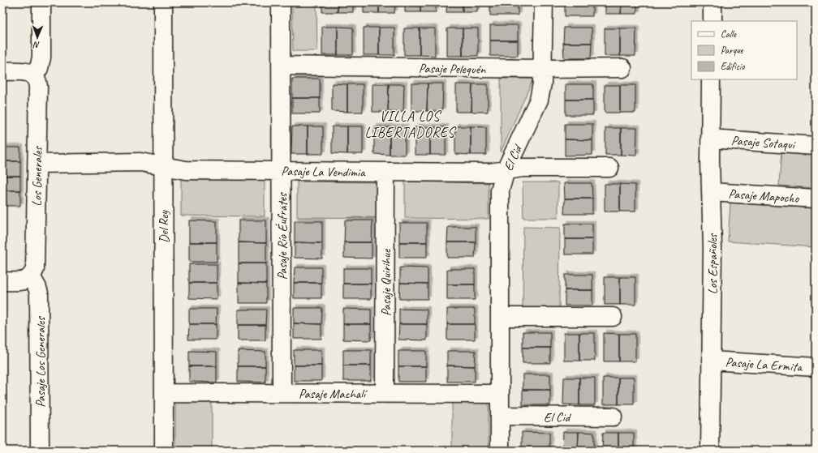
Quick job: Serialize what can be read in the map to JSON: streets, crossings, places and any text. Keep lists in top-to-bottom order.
{
  "streets": {
    "street": [
      "Pasaje Pelequén",
      "Pasaje Sotaqui",
      "El Cid",
      "Pasaje La Vendimia",
      "Los Generales",
      "Pasaje Mapocho",
      "Del Rey",
      "Pasaje Río Éufrates",
      "Los Españoles",
      "Pasaje Quirihue",
      "Pasaje Los Generales",
      "Pasaje La Ermita",
      "Pasaje Machalí"
    ]
  },
  "crossings": [
    ["Pasaje Pelequén", "El Cid"],
    ["Pasaje Pelequén", "Pasaje Río Éufrates"],
    ["Pasaje Sotaqui", "Los Españoles"],
    ["El Cid", "Pasaje La Vendimia"],
    ["El Cid", "Pasaje Machalí"],
    ["Pasaje La Vendimia", "Los Generales"],
    ["Pasaje La Vendimia", "Del Rey"],
    ["Pasaje La Vendimia", "Pasaje Río Éufrates"],
    ["Pasaje La Vendimia", "Pasaje Quirihue"],
    ["Los Generales", "Pasaje Los Generales"],
    ["Pasaje Mapocho", "Los Españoles"],
    ["Del Rey", "Pasaje Machalí"],
    ["Pasaje Río Éufrates", "Pasaje Machalí"],
    ["Los Españoles", "Pasaje La Ermita"],
    ["Pasaje Quirihue", "Pasaje Machalí"]
  ],
  "districts": ["VILLA LOS LIBERTADORES"],
  "legend": ["Calle", "Parque", "Edificio"],
  "north": "bottom"
}
